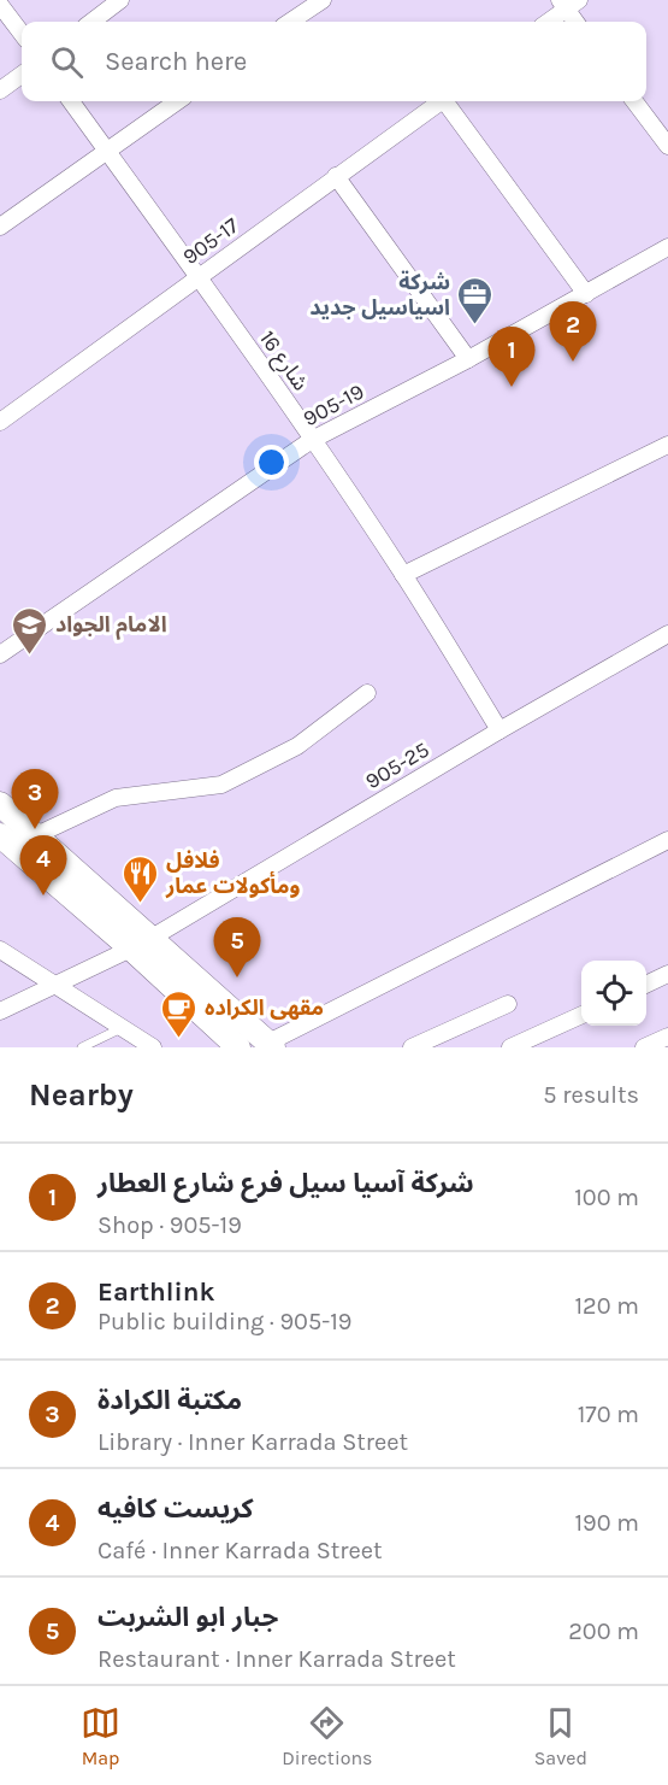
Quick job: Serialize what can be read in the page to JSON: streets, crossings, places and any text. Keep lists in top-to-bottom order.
{
  "streets": {
    "street": [
      "905-17",
      "شارع 16",
      "905-19",
      "905-25"
    ]
  },
  "crossings": [
    ["905-17", "شارع 16"],
    ["شارع 16", "905-19"],
    ["شارع 16", "905-25"]
  ],
  "places": {
    "office": ["شركة اسياسيل جديد"],
    "school or university": ["الامام الجواد"],
    "restaurant": ["فلافل ومأكولات عمار"],
    "cafe": ["مقهى الكراده"]
  },
  "page": {
    "search": "Search here",
    "pins": [
      "2",
      "1",
      "3",
      "4",
      "5"
    ],
    "heading": ["Nearby", "5 results"],
    "list": [
      {
        "mark": "1",
        "name": "شركة آسيا سيل فرع شارع العطار",
        "note": "Shop · 905-19",
        "value": "100 m"
      },
      {
        "mark": "2",
        "name": "Earthlink",
        "note": "Public building · 905-19",
        "value": "120 m"
      },
      {
        "mark": "3",
        "name": "مكتبة الكرادة",
        "note": "Library · Inner Karrada Street",
        "value": "170 m"
      },
      {
        "mark": "4",
        "name": "كريست كافيه",
        "note": "Café · Inner Karrada Street",
        "value": "190 m"
      },
      {
        "mark": "5",
        "name": "جبار ابو الشربت",
        "note": "Restaurant · Inner Karrada Street",
        "value": "200 m"
      }
    ],
    "nav": ["Map", "Directions", "Saved"]
  }
}
